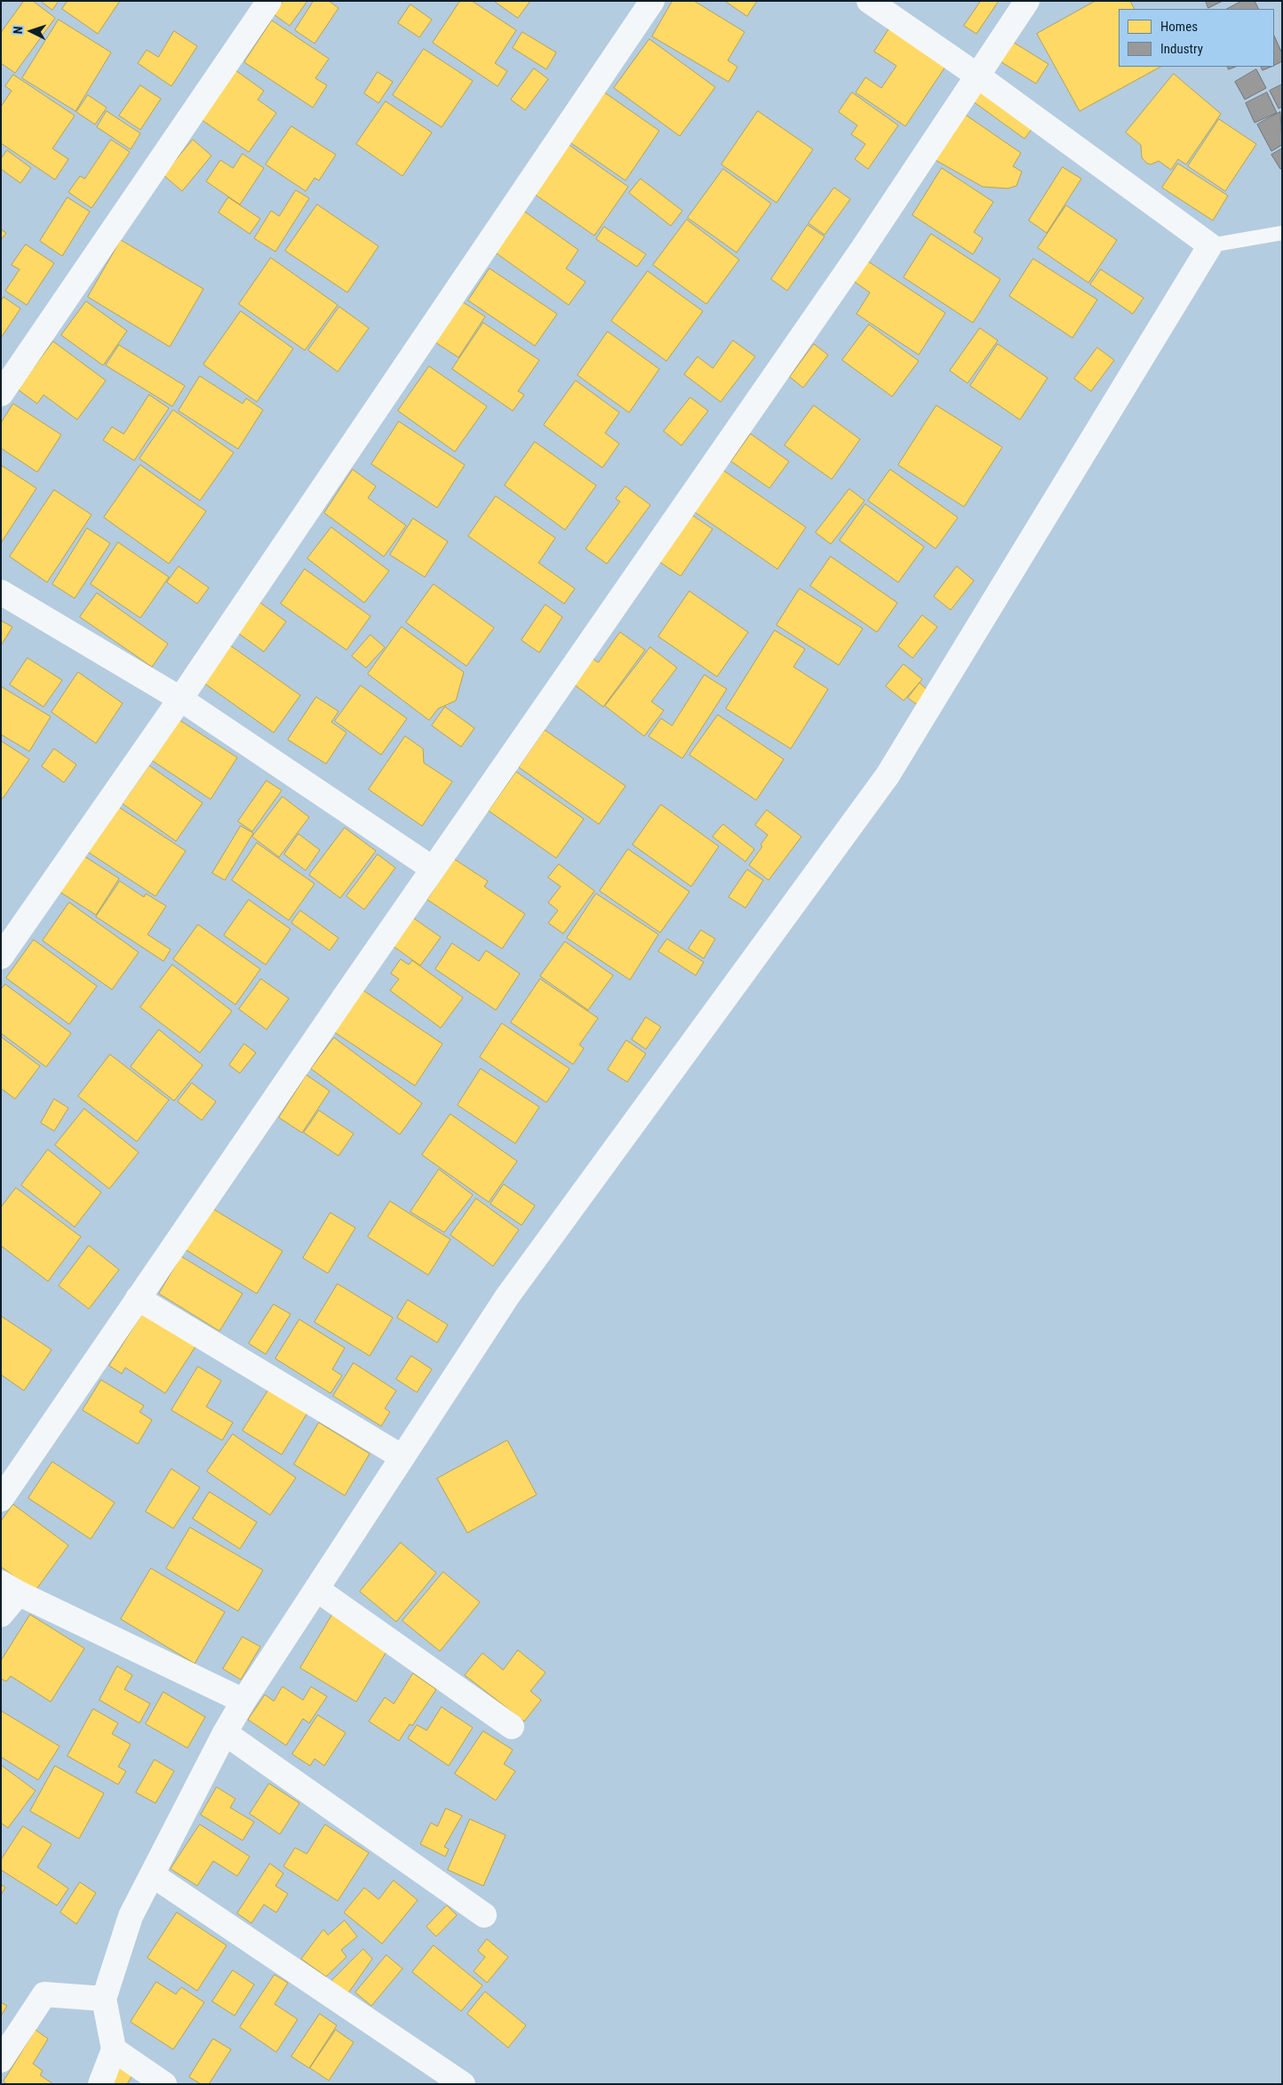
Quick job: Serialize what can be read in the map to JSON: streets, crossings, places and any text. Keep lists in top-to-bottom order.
{
  "legend": ["Homes", "Industry"],
  "north": "left"
}
